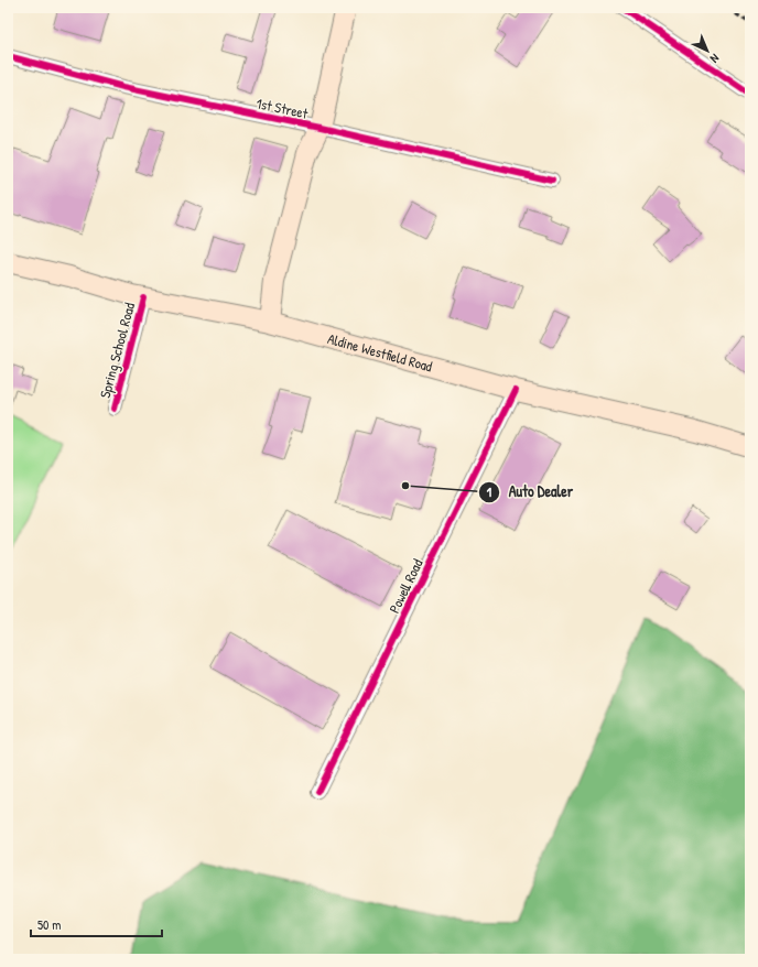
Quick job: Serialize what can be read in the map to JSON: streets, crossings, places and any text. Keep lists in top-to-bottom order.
{
  "streets": {
    "main road": ["Aldine Westfield Road"],
    "street": ["1st Street", "Spring School Road", "Powell Road"]
  },
  "crossings": [
    ["Spring School Road", "Aldine Westfield Road"],
    ["Aldine Westfield Road", "Powell Road"]
  ],
  "places": ["Auto Dealer"],
  "scale_bar": "50 m",
  "north": "bottom right"
}
